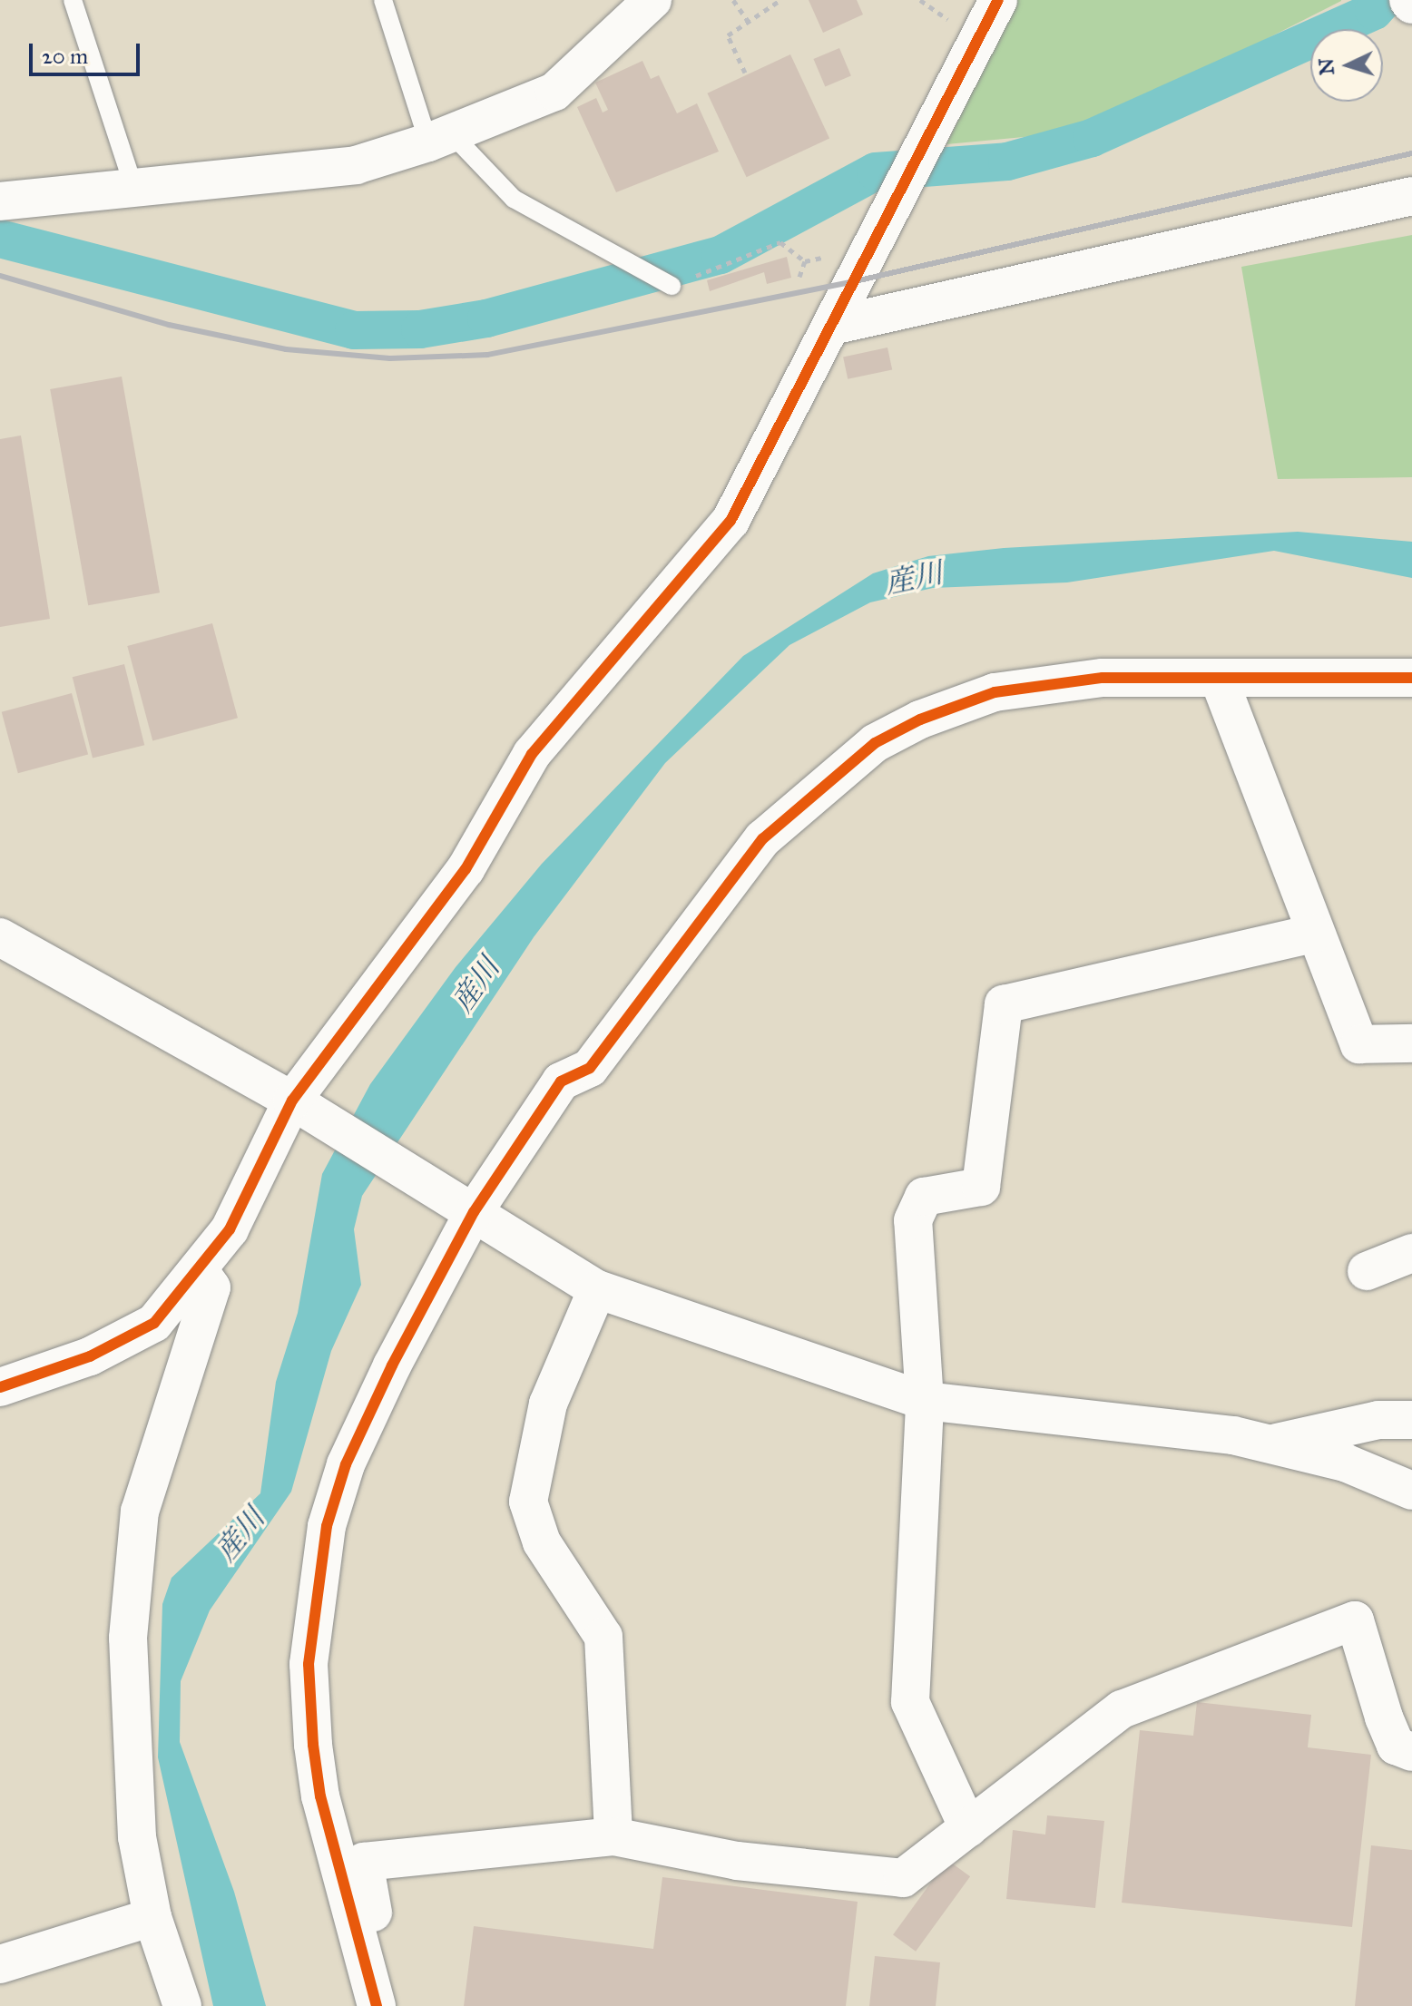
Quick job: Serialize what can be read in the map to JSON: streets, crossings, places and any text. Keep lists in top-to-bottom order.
{
  "water": ["産川"],
  "scale_bar": "20 m",
  "north": "left"
}
